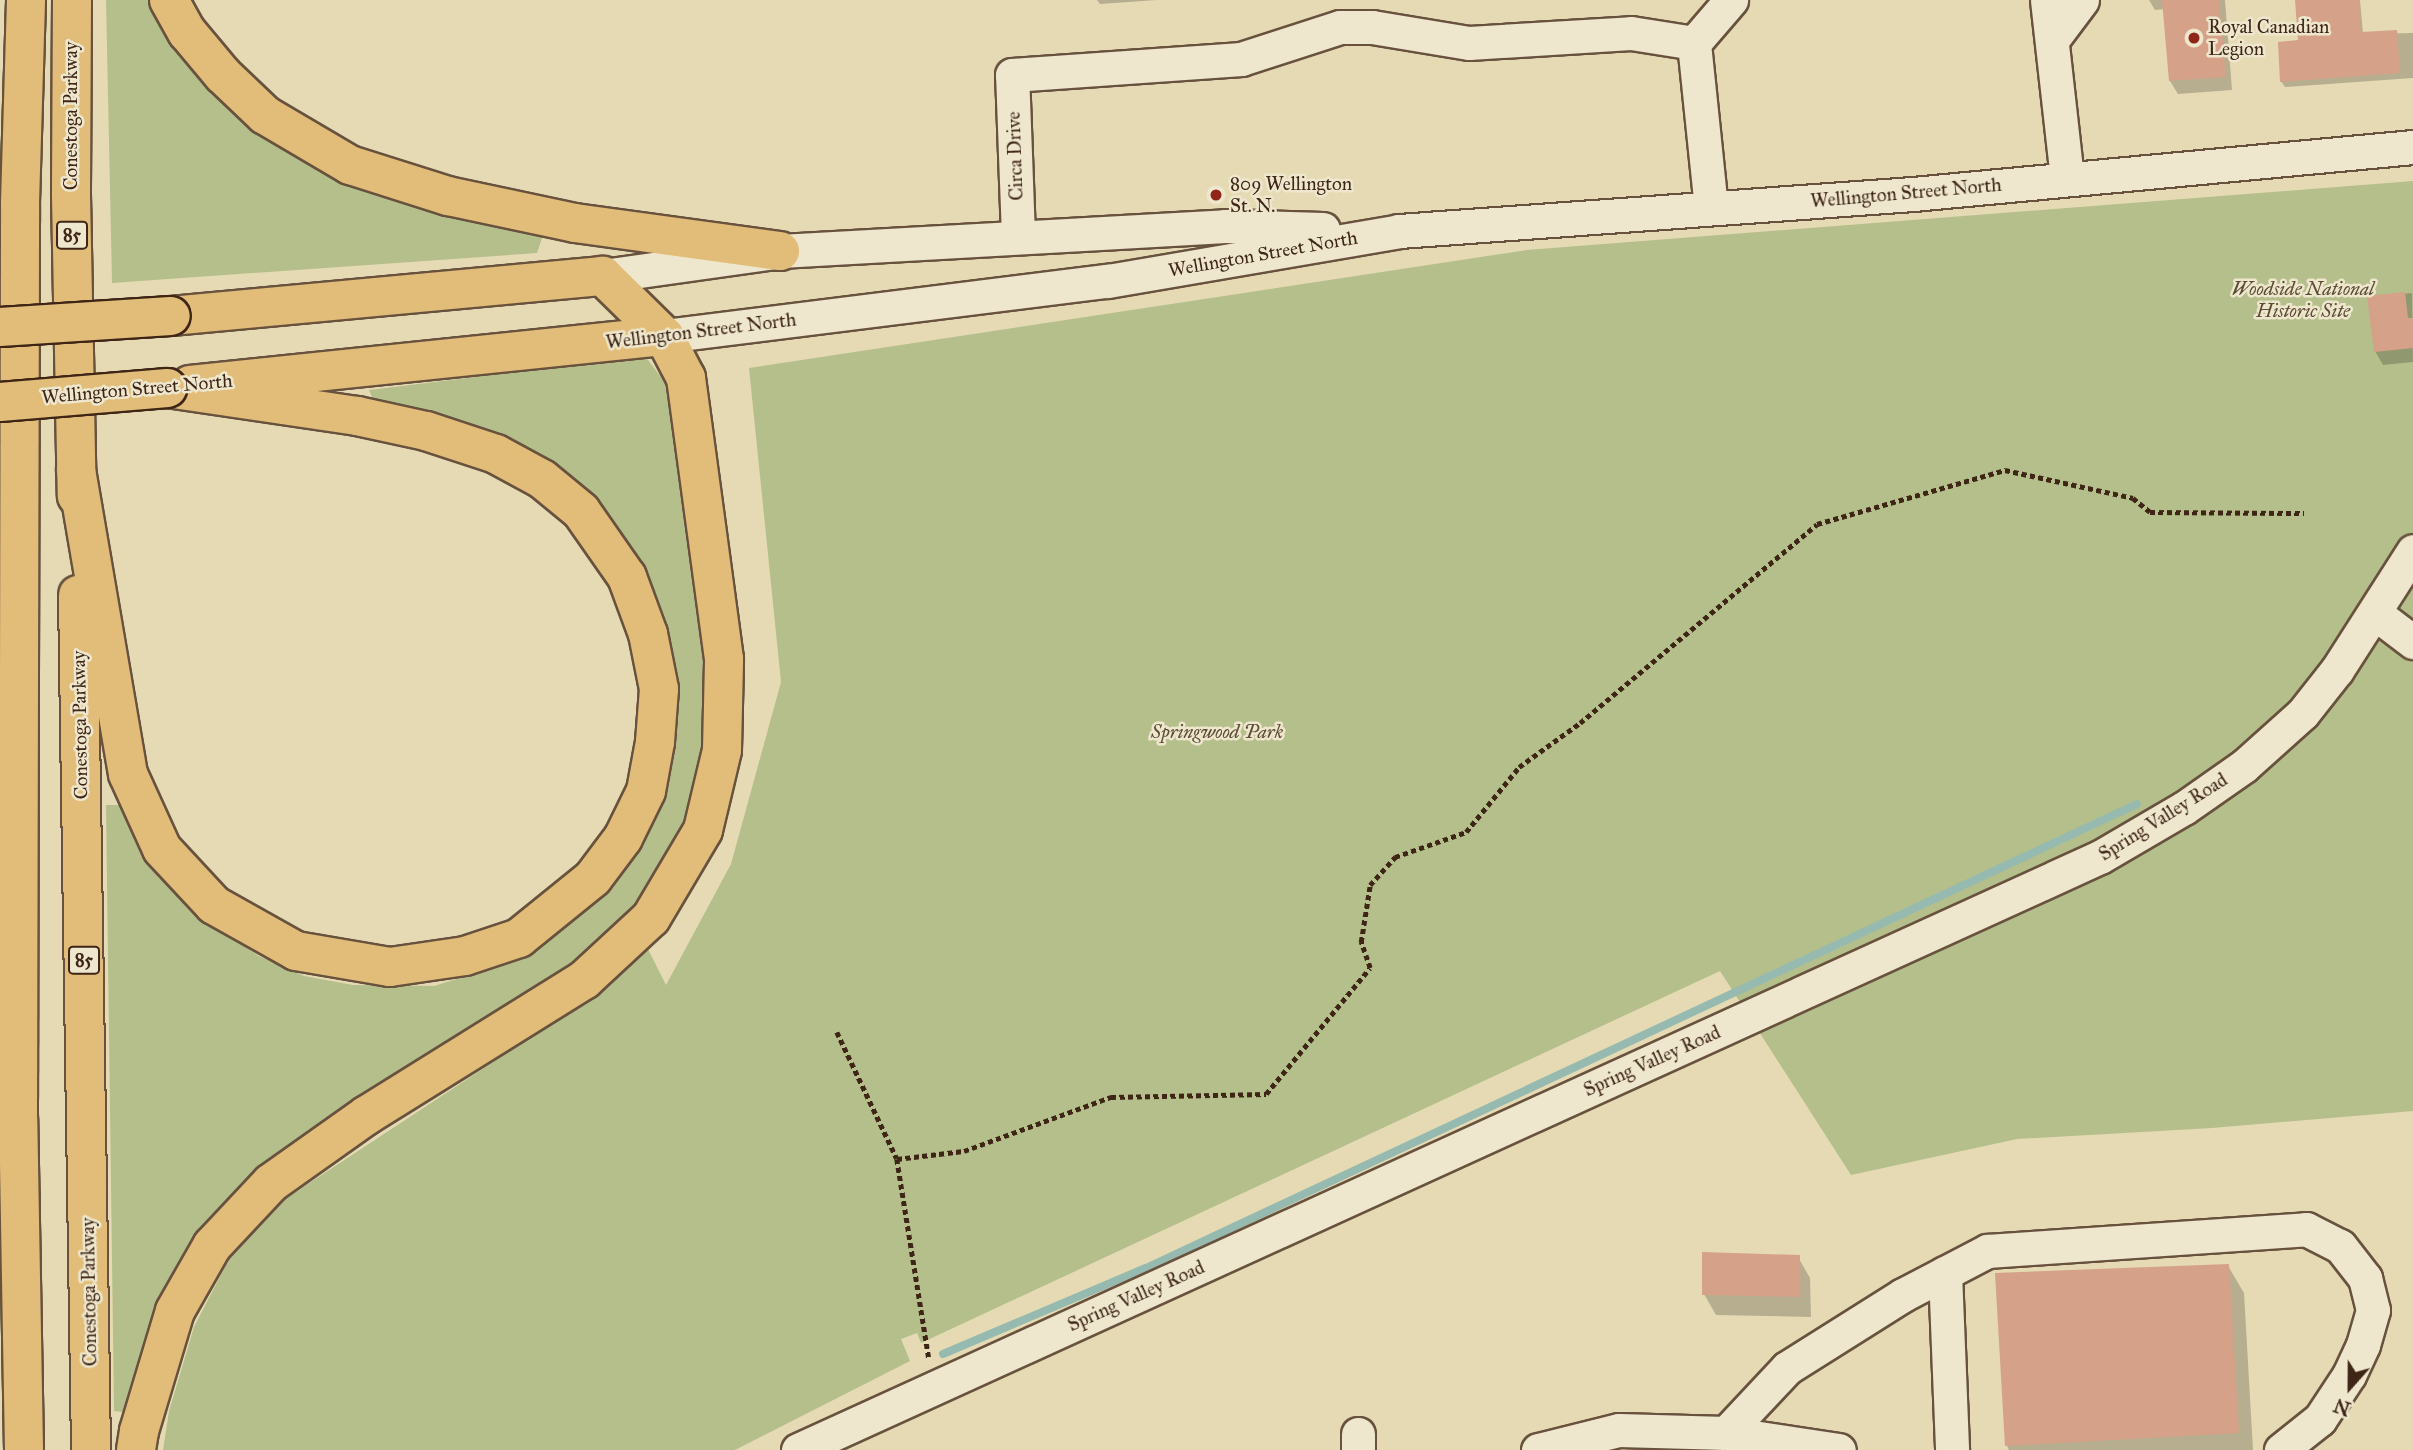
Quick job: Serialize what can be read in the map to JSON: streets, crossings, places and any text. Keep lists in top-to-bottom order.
{
  "streets": {
    "main road": ["Conestoga Parkway", "Wellington Street North", "85"],
    "street": ["Circa Drive", "Spring Valley Road"]
  },
  "crossings": [
    ["Circa Drive", "Wellington Street North"]
  ],
  "parks": ["Woodside National Historic Site", "Springwood Park"],
  "places": ["Royal Canadian Legion", "809 Wellington St. N."],
  "north": "bottom"
}
